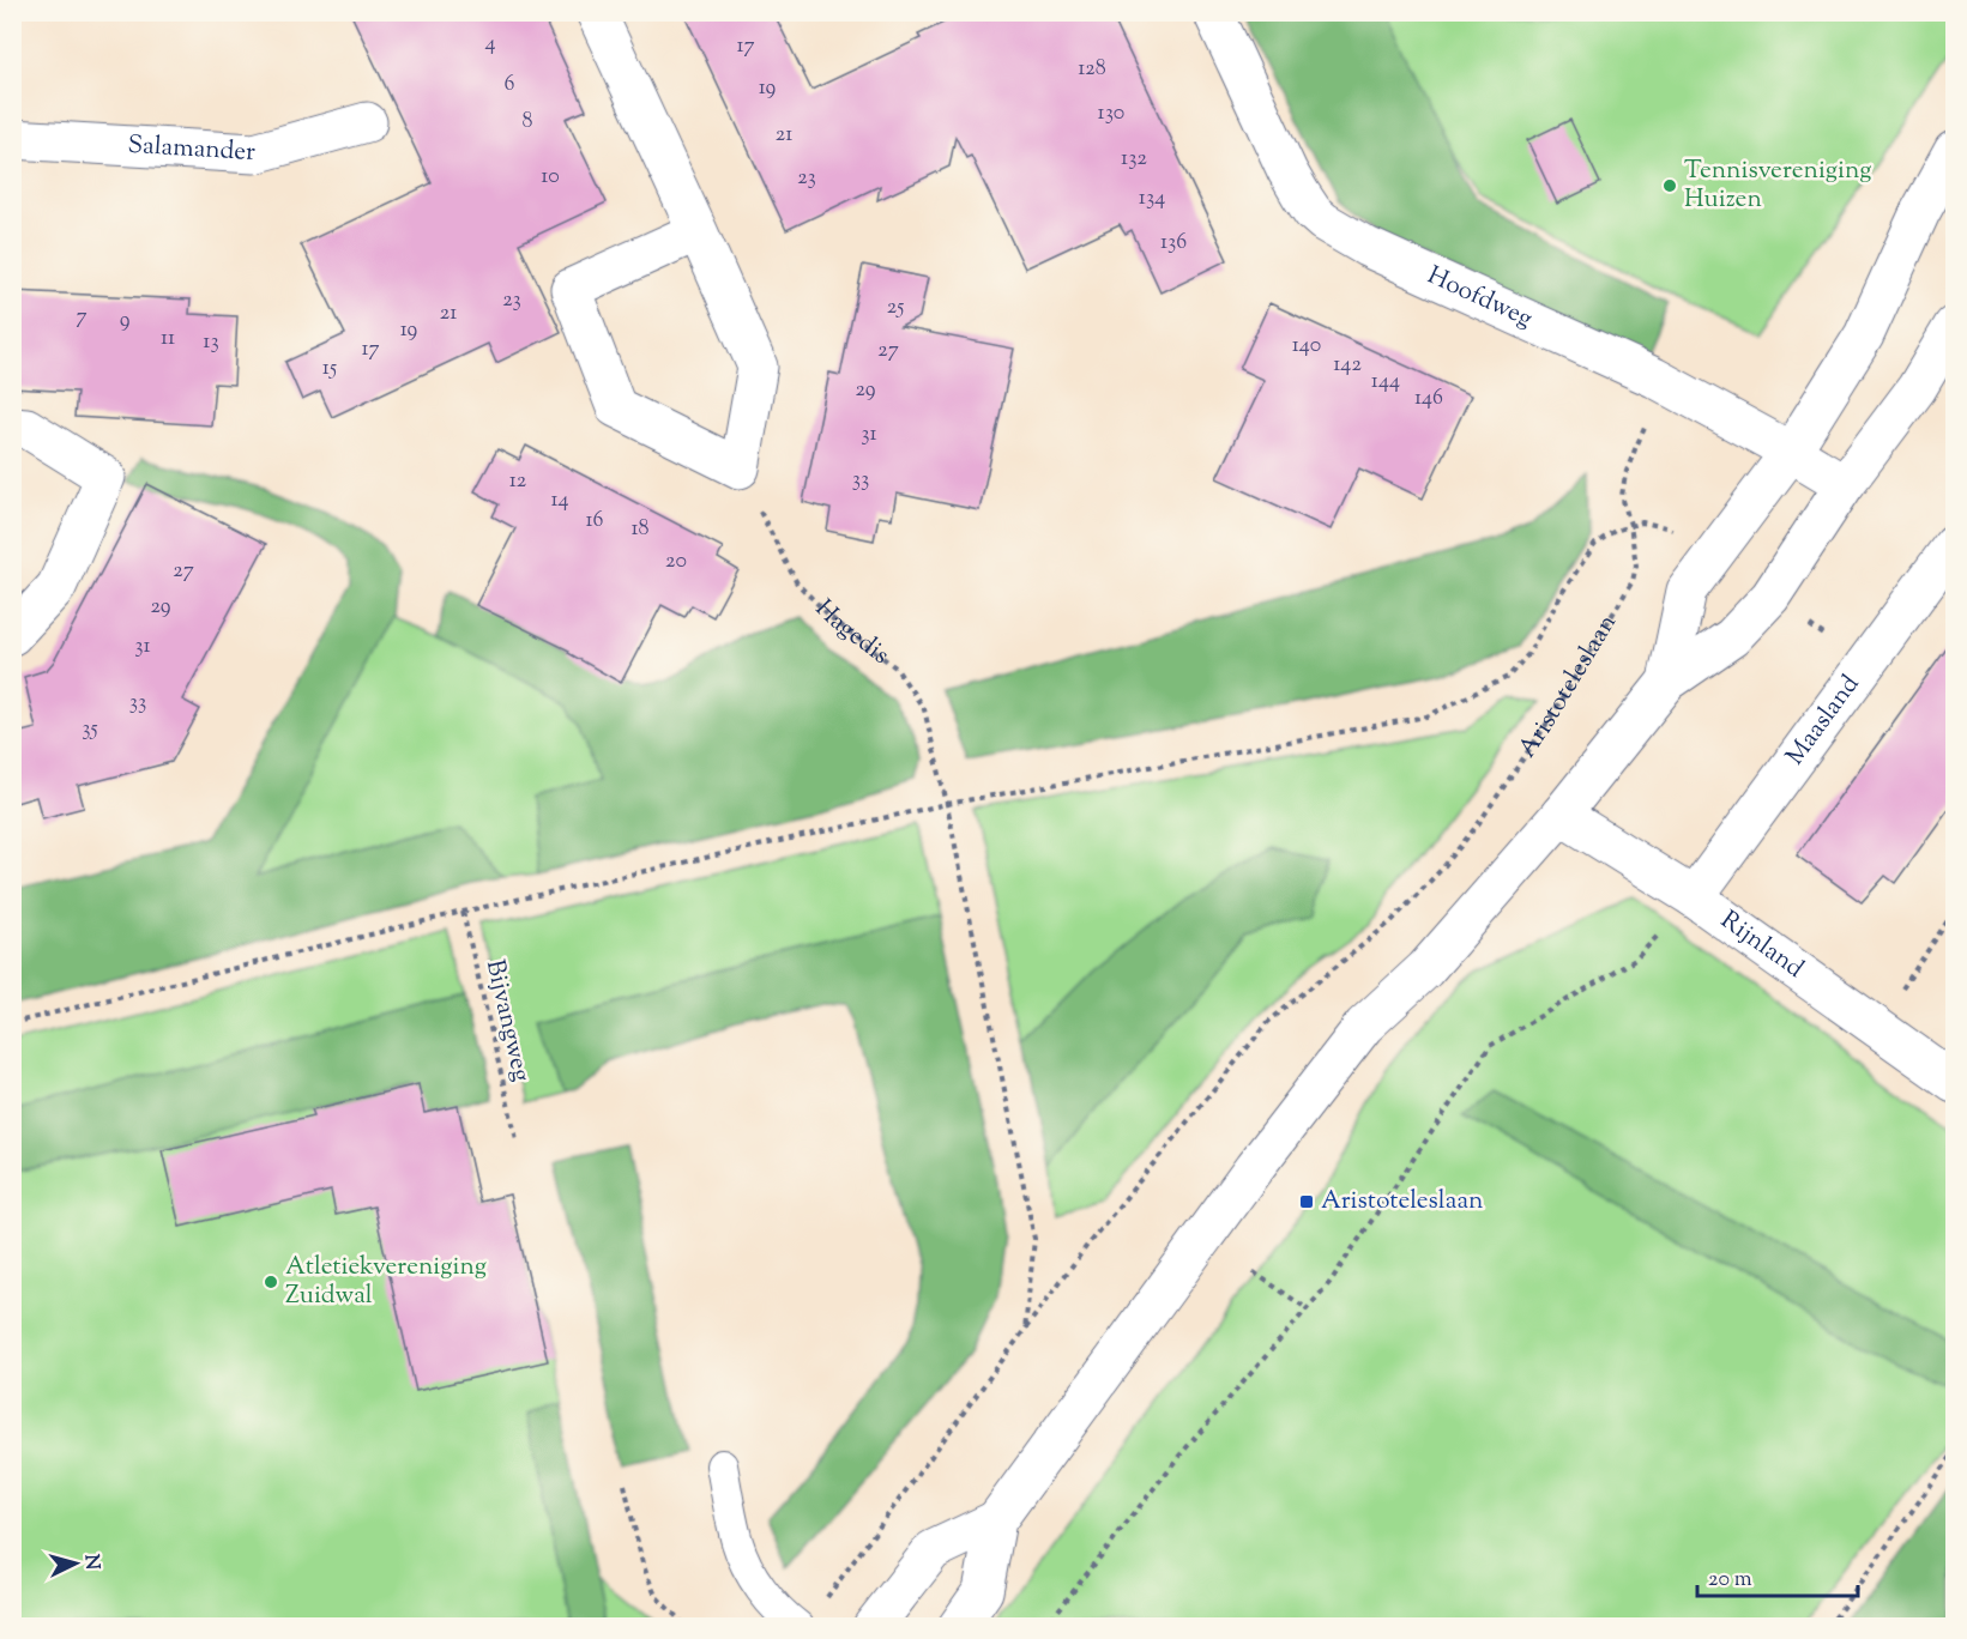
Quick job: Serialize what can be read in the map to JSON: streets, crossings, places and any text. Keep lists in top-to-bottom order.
{
  "streets": {
    "street": [
      "Salamander",
      "Hoofdweg",
      "Maasland",
      "Rijnland"
    ],
    "path": ["Hagedis", "Aristoteleslaan", "Bijvangweg"]
  },
  "crossings": [
    ["Hagedis", "Aristoteleslaan"],
    ["Maasland", "Rijnland"]
  ],
  "places": {
    "other": ["Tennisvereniging Huizen", "Atletiekvereniging Zuidwal"],
    "transit": ["Aristoteleslaan"]
  },
  "house_numbers": [
    "4",
    "17",
    "128",
    "6",
    "19",
    "130",
    "8",
    "21",
    "132",
    "10",
    "23",
    "134",
    "136",
    "23",
    "25",
    "21",
    "7",
    "9",
    "19",
    "11",
    "13",
    "140",
    "17",
    "27",
    "142",
    "15",
    "144",
    "29",
    "146",
    "31",
    "33",
    "12",
    "14",
    "16",
    "18",
    "20",
    "27",
    "29",
    "31",
    "33",
    "35"
  ],
  "scale_bar": "20 m",
  "north": "right"
}
